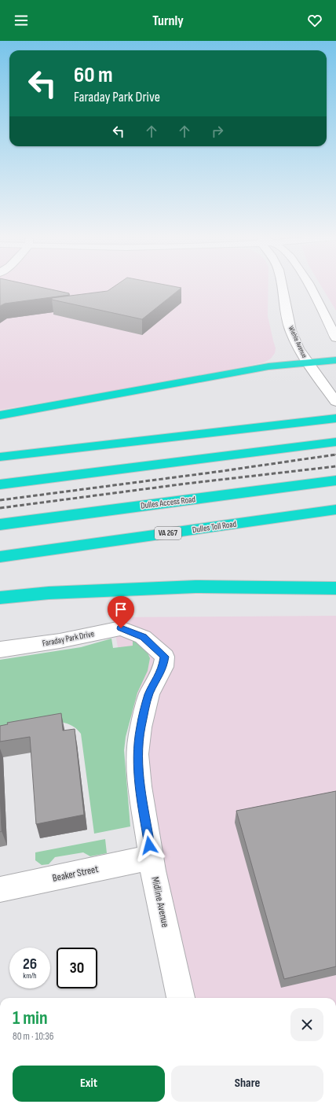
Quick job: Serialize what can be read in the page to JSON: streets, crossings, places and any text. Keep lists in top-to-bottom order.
{
  "streets": {
    "highway": ["Dulles Access Road", "Dulles Toll Road", "VA 267"],
    "main road": [
      "Wiehle Avenue",
      "Faraday Park Drive",
      "Beaker Street",
      "Midline Avenue"
    ]
  },
  "crossings": [
    ["Faraday Park Drive", "Midline Avenue"],
    ["Beaker Street", "Midline Avenue"]
  ],
  "page": {
    "header": "Turnly",
    "turn": ["60 m", "Faraday Park Drive"],
    "speed": "26 km/h",
    "limit": "30",
    "heading": ["1 min", "80 m · 10:36"],
    "buttons": ["Exit", "Share"]
  }
}
